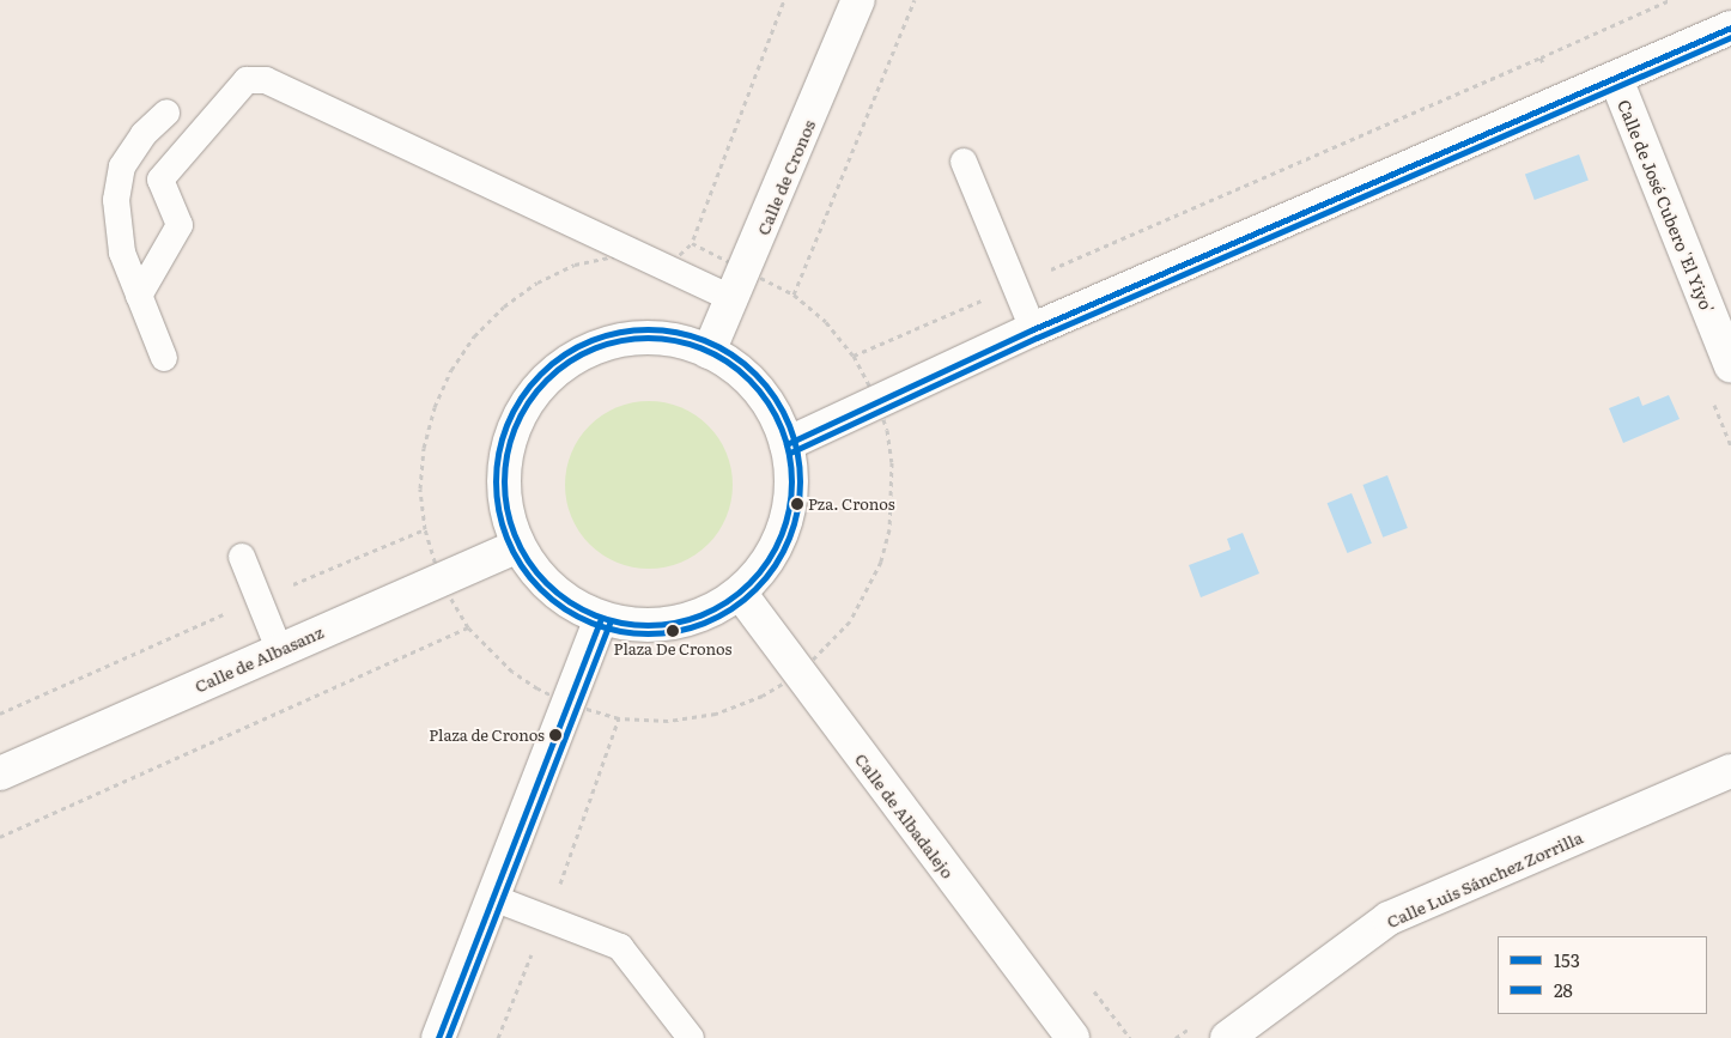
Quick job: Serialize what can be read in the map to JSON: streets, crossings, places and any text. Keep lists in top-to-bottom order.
{
  "streets": {
    "street": [
      "Calle de Cronos",
      "Calle de José Cubero 'El Yiyo'",
      "Calle de Albasanz",
      "Calle de Albadalejo",
      "Calle Luis Sánchez Zorrilla"
    ]
  },
  "places": ["Pza. Cronos", "Plaza De Cronos", "Plaza de Cronos"],
  "lines": ["transit line 153", "transit line 28"],
  "legend": ["153", "28"]
}
